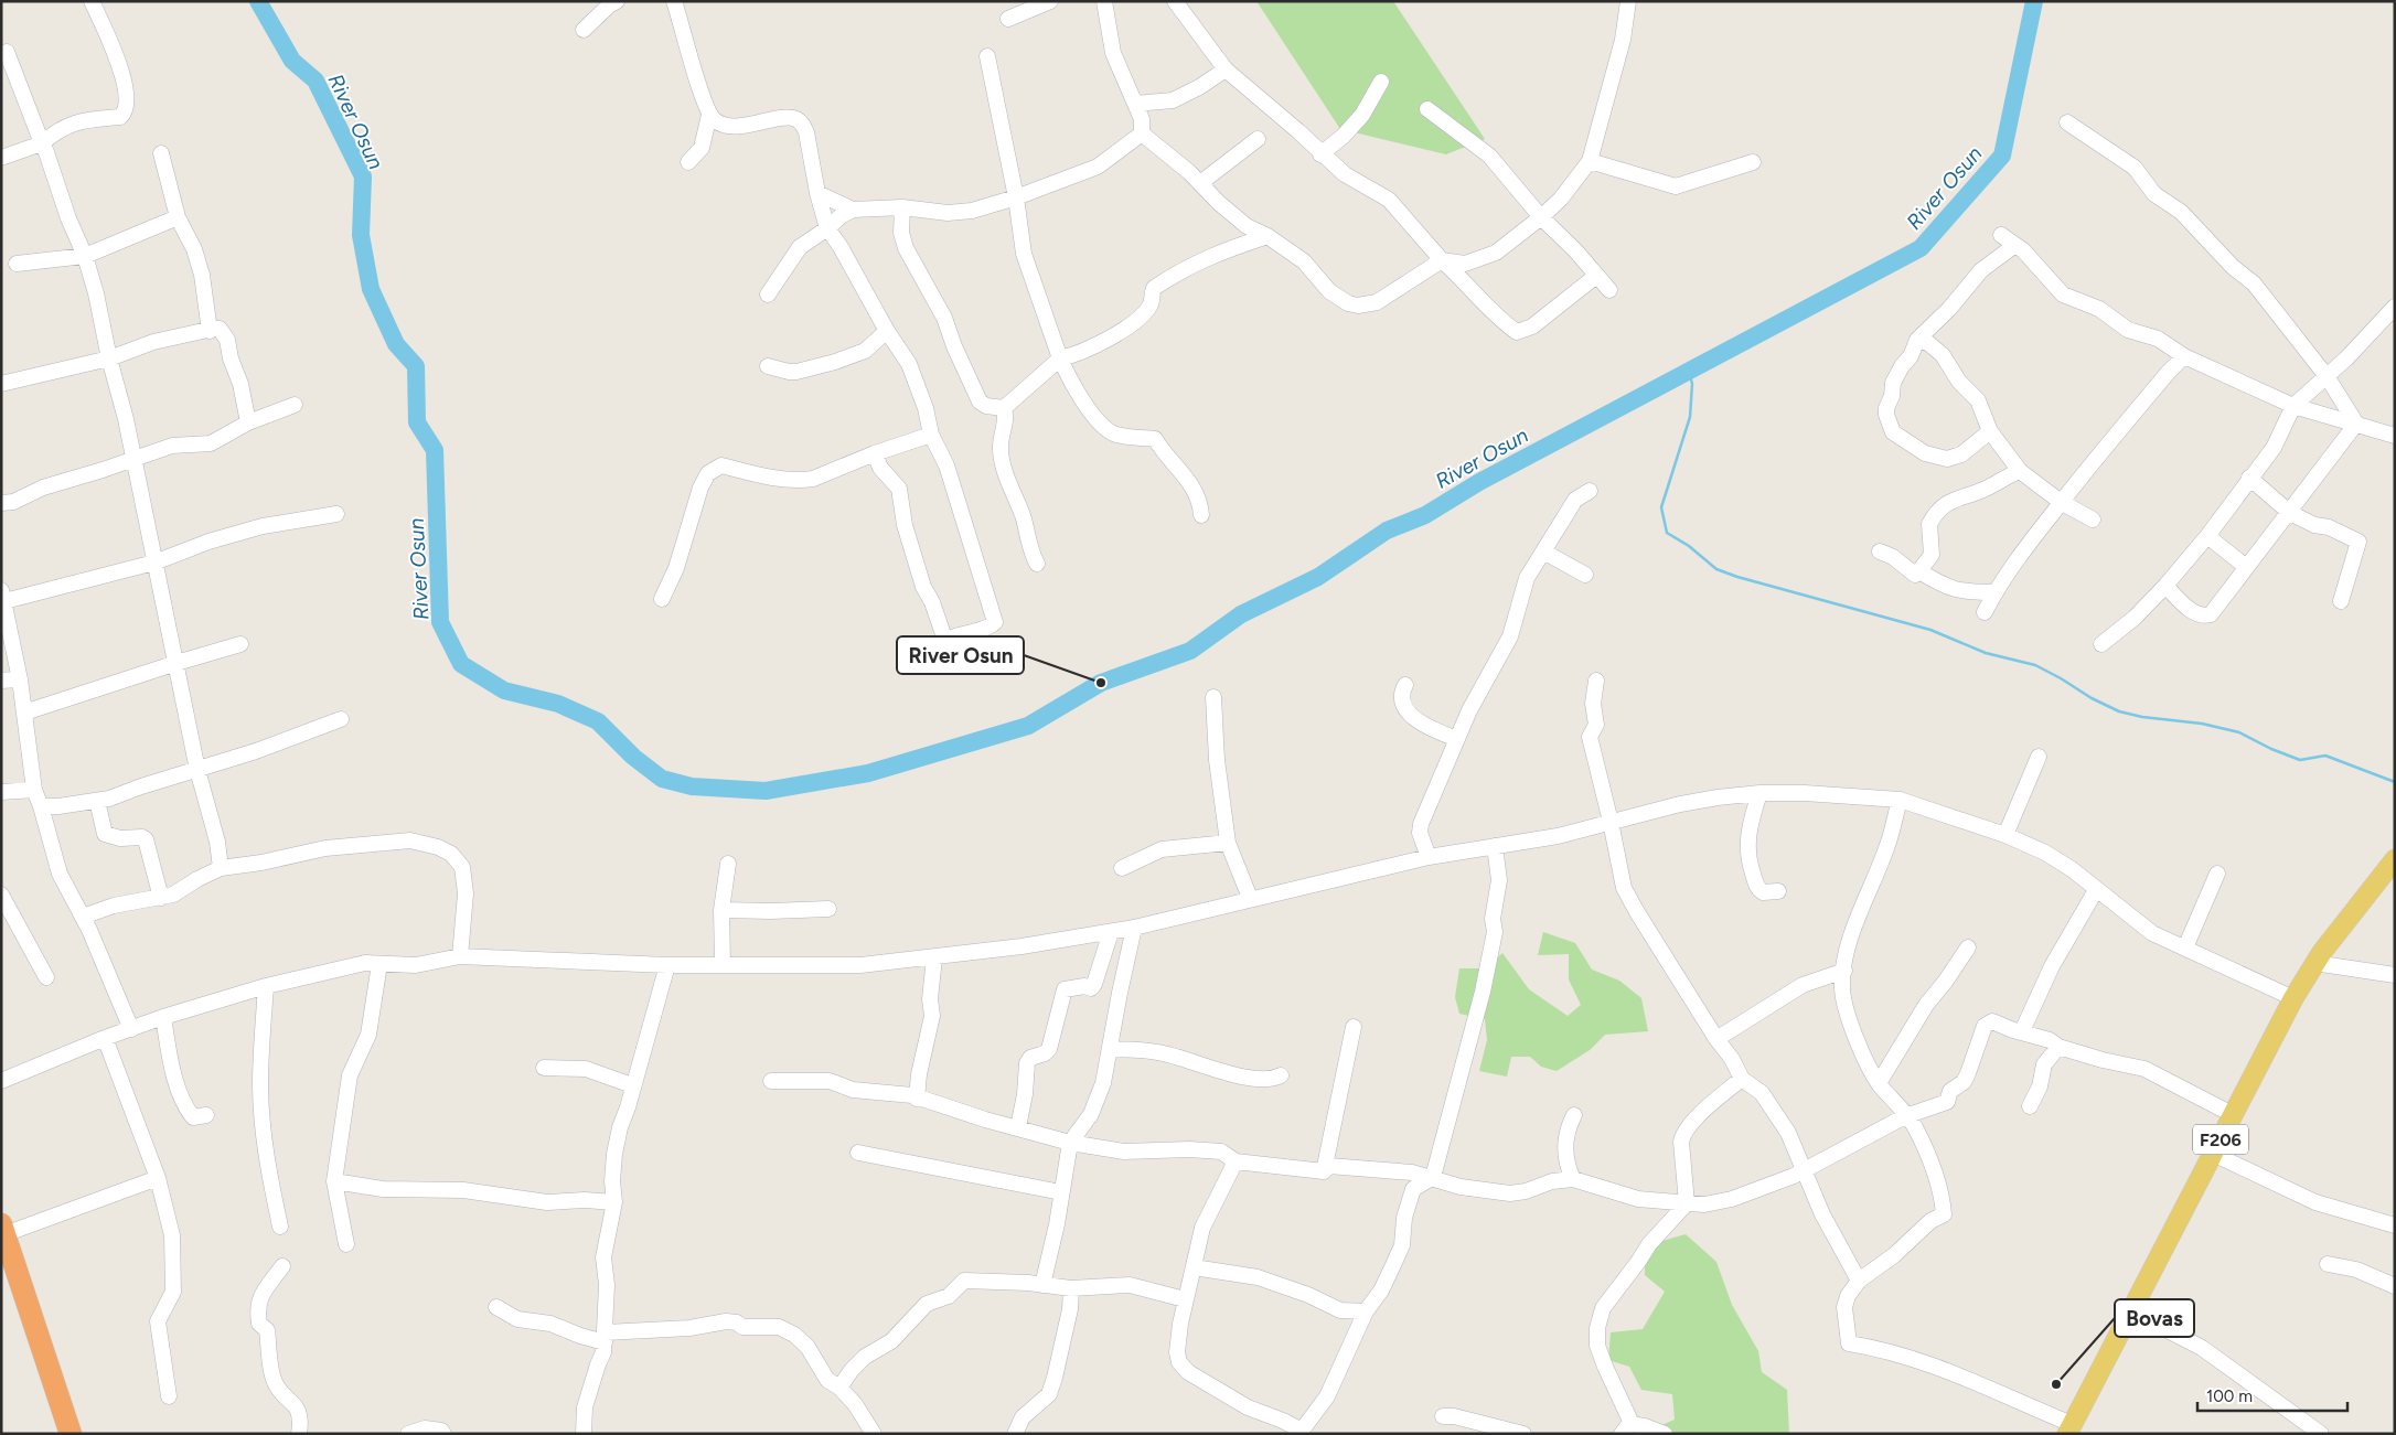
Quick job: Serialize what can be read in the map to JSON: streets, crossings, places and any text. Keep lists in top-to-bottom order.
{
  "streets": {
    "main road": ["F206"]
  },
  "water": ["River Osun"],
  "places": ["River Osun", "Bovas"],
  "scale_bar": "100 m"
}
